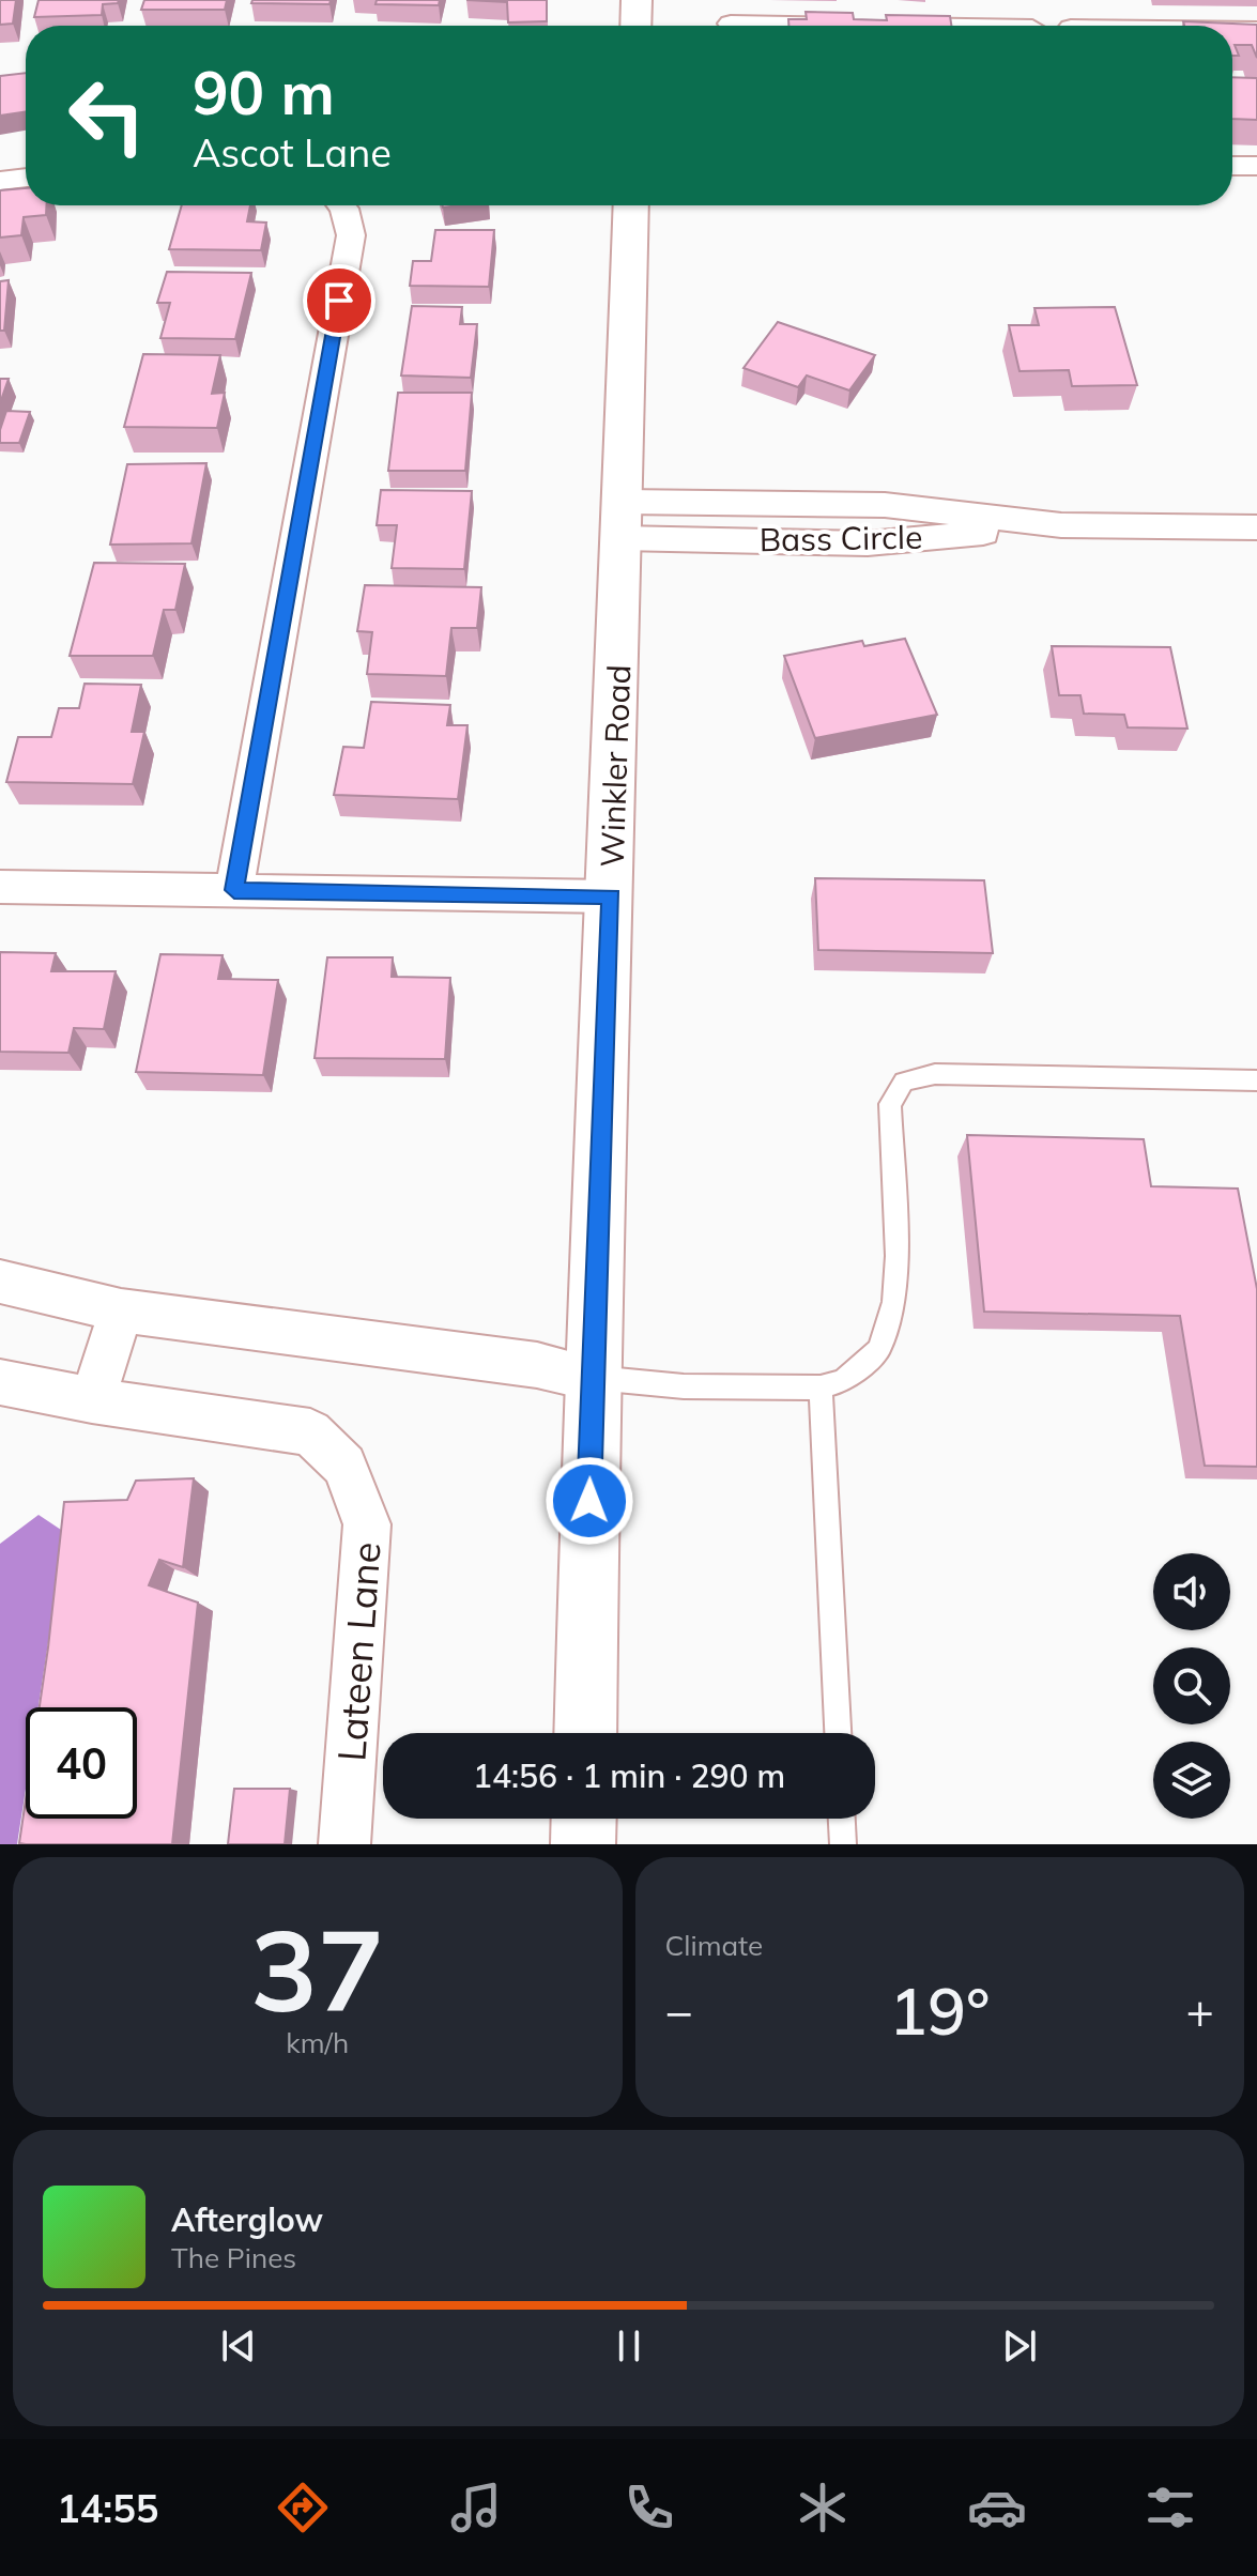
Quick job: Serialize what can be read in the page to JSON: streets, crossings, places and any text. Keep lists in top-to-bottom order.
{
  "streets": {
    "street": ["Bass Circle", "Winkler Road", "Lateen Lane"]
  },
  "crossings": [
    ["Bass Circle", "Winkler Road"]
  ],
  "page": {
    "turn": ["90 m", "Ascot Lane"],
    "limit": "40",
    "trip": "14:56 · 1 min · 290 m",
    "tile": [
      ["37", "km/h"],
      "Climate"
    ],
    "heat": ["−", "19°", "+"],
    "song": ["Afterglow", "The Pines"],
    "tabs": "14:55"
  }
}
